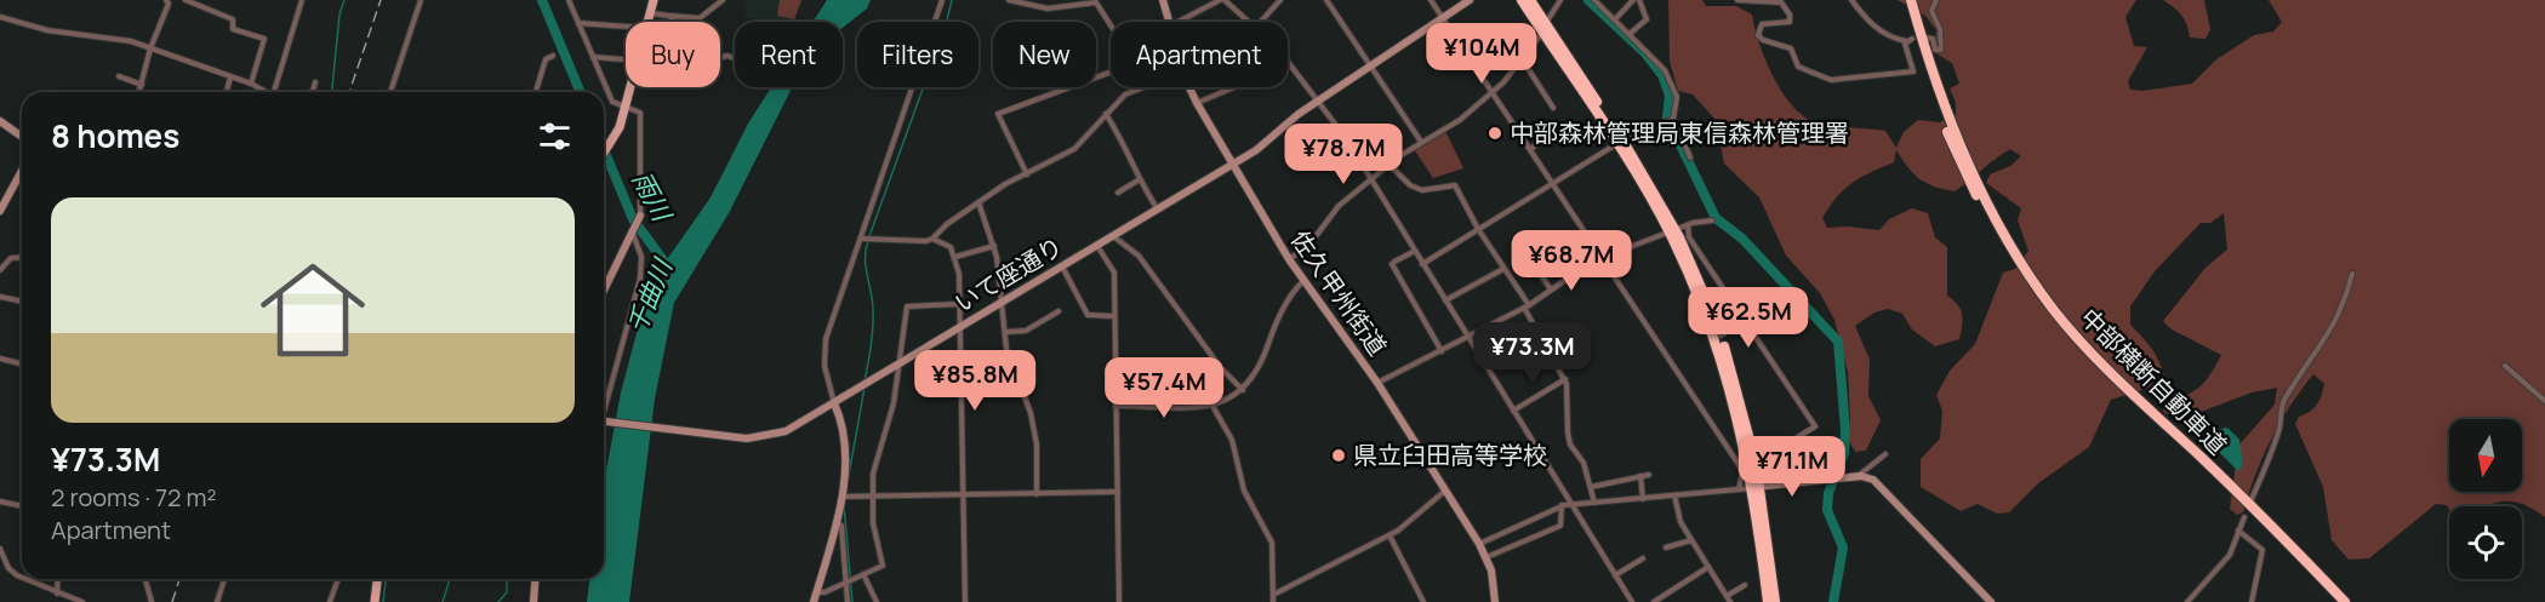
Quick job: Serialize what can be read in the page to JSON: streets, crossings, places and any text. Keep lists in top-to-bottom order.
{
  "streets": {
    "highway": ["中部横断自動車道"],
    "street": ["いて座通り", "佐久甲州街道"]
  },
  "crossings": [
    ["いて座通り", "佐久甲州街道"]
  ],
  "water": ["雨川", "千曲川"],
  "places": ["中部森林管理局東信森林管理署", "県立臼田高等学校"],
  "north": "bottom",
  "page": {
    "chip": [
      "Buy",
      "Rent",
      "Filters",
      "New",
      "Apartment"
    ],
    "price": [
      "¥104M",
      "¥78.7M",
      "¥68.7M",
      "¥62.5M",
      "¥73.3M",
      "¥85.8M",
      "¥57.4M",
      "¥71.1M"
    ],
    "heading": "8 homes",
    "list": [
      {
        "name": "¥73.3M",
        "note": "2 rooms · 72 m² · Apartment"
      }
    ]
  }
}
